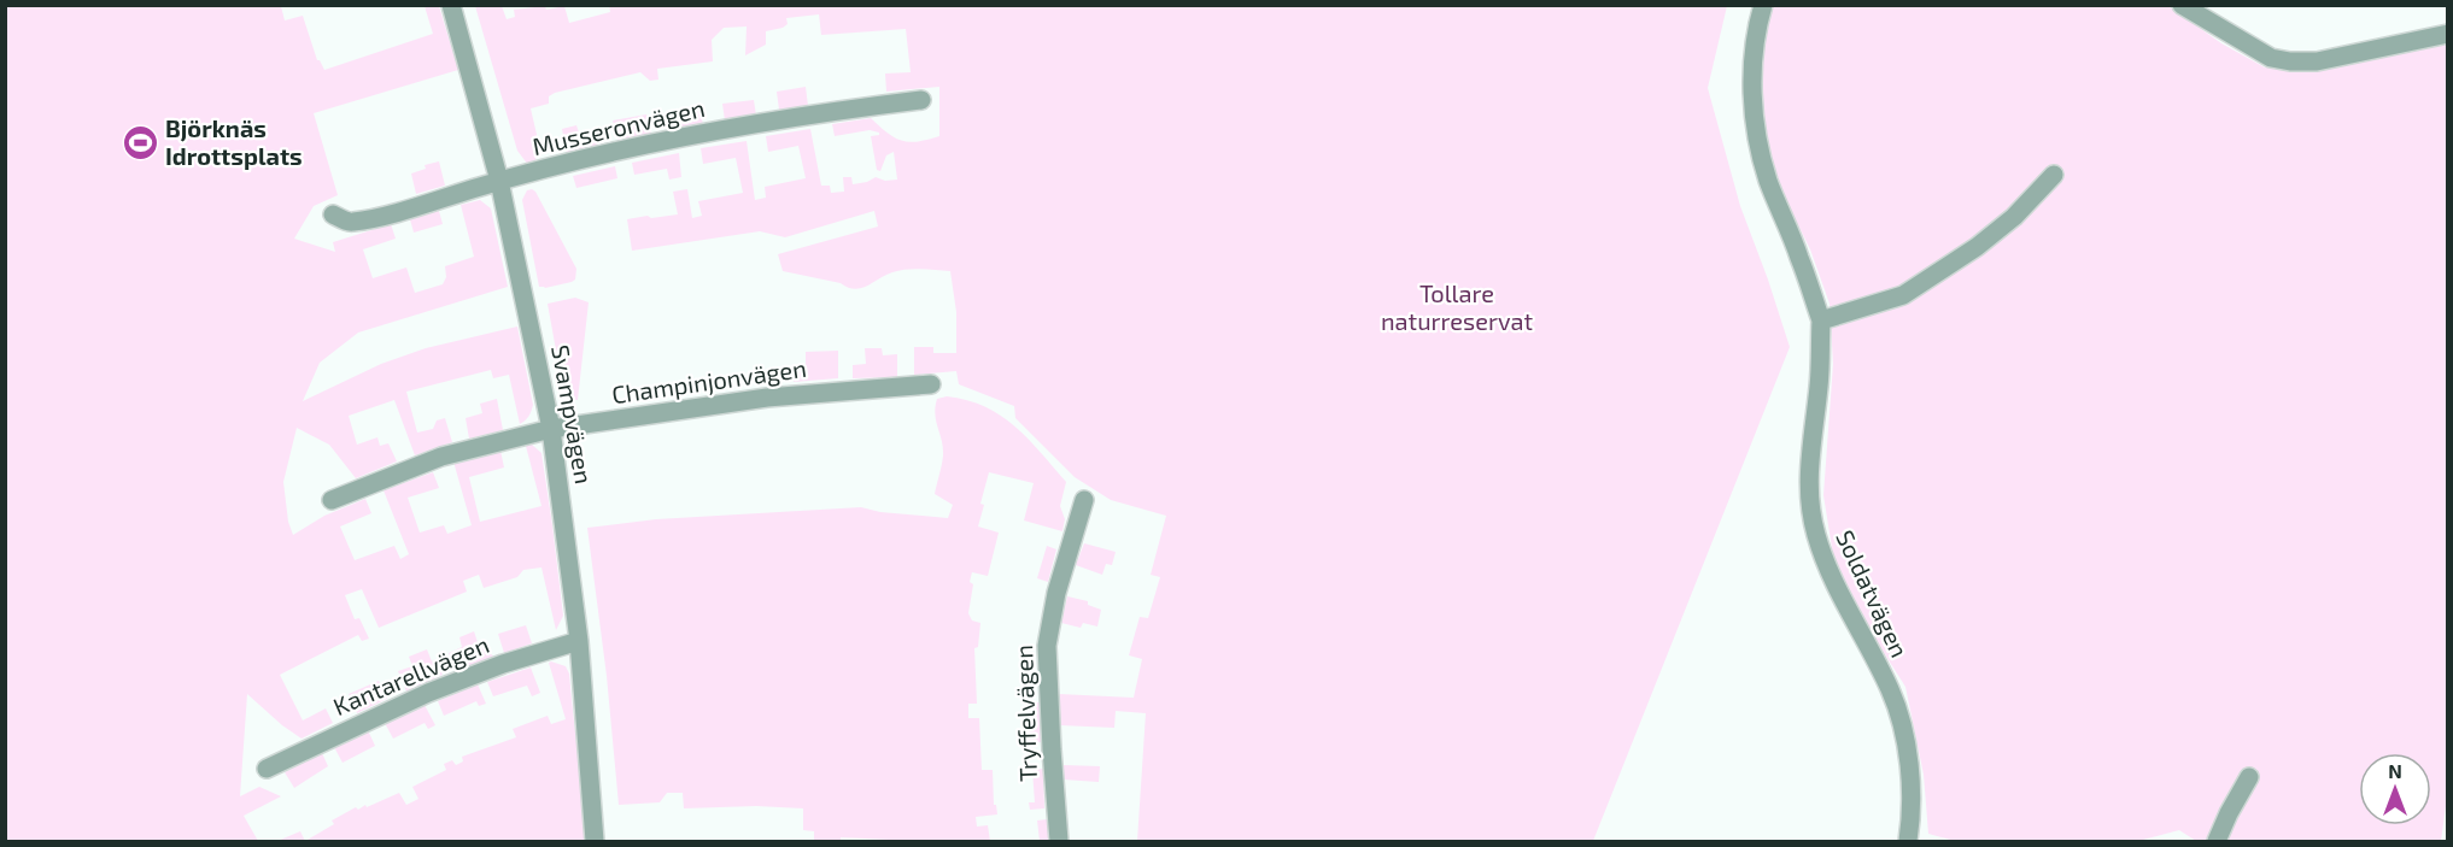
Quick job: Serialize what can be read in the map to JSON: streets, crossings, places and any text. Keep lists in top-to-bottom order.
{
  "streets": {
    "street": [
      "Musseronvägen",
      "Champinjonvägen",
      "Svampvägen",
      "Soldatvägen",
      "Kantarellvägen",
      "Tryffelvägen"
    ]
  },
  "crossings": [
    ["Musseronvägen", "Svampvägen"],
    ["Champinjonvägen", "Svampvägen"],
    ["Svampvägen", "Kantarellvägen"]
  ],
  "parks": ["Tollare naturreservat"],
  "places": {
    "sports": ["Björknäs Idrottsplats"]
  },
  "north": "top"
}
